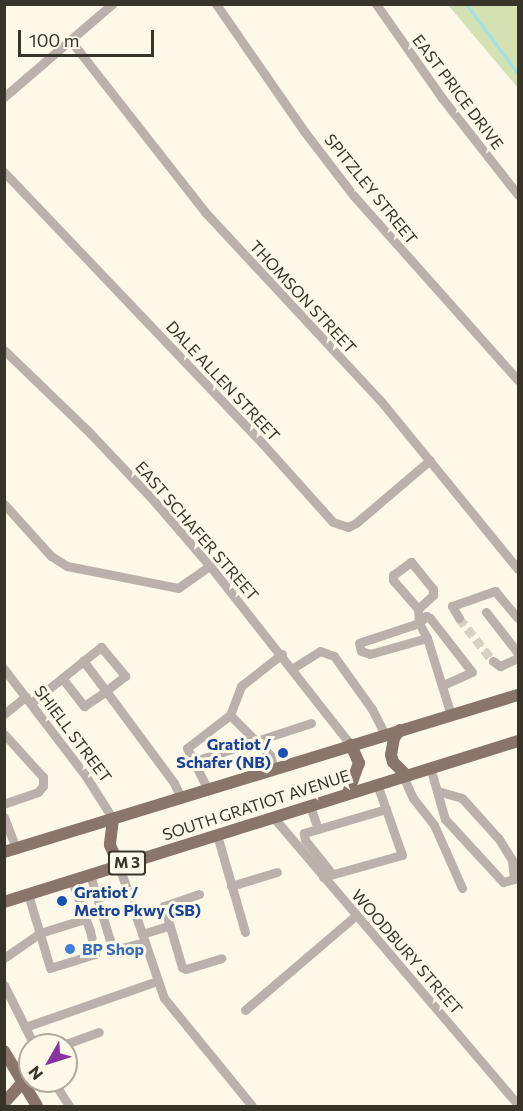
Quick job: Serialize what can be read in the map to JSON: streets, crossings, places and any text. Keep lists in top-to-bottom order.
{
  "streets": {
    "main road": ["SOUTH GRATIOT AVENUE", "M 3"],
    "street": [
      "EAST PRICE DRIVE",
      "SPITZLEY STREET",
      "THOMSON STREET",
      "DALE ALLEN STREET",
      "EAST SCHAFER STREET",
      "SHIELL STREET",
      "WOODBURY STREET"
    ]
  },
  "crossings": [
    ["THOMSON STREET", "DALE ALLEN STREET"],
    ["EAST SCHAFER STREET", "SOUTH GRATIOT AVENUE"],
    ["SHIELL STREET", "SOUTH GRATIOT AVENUE"],
    ["SOUTH GRATIOT AVENUE", "WOODBURY STREET"]
  ],
  "places": ["Gratiot / Schafer (NB)", "Gratiot / Metro Pkwy (SB)", "BP Shop"],
  "scale_bar": "100 m",
  "north": "bottom left"
}
